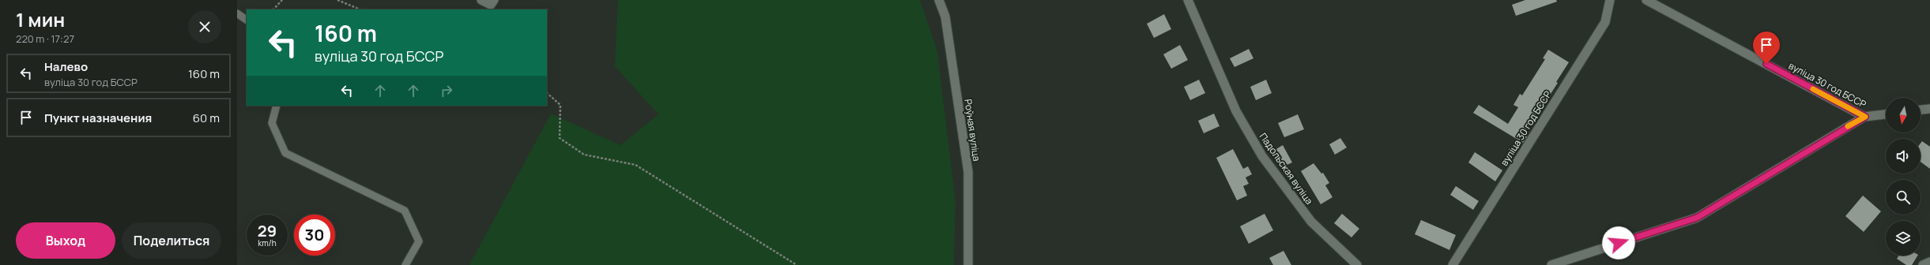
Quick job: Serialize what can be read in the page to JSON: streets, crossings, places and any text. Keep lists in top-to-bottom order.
{
  "streets": {
    "street": ["вуліца 30 год БССР", "Роўная вуліца", "Падольская вуліца"]
  },
  "north": "bottom",
  "page": {
    "heading": ["1 мин", "220 m · 17:27"],
    "turn": ["160 m", "вуліца 30 год БССР"],
    "list": [
      {
        "name": "Налево",
        "note": "вуліца 30 год БССР",
        "value": "160 m"
      },
      {
        "name": "Пункт назначения",
        "value": "60 m"
      }
    ],
    "speed": "29 km/h",
    "limit": "30",
    "buttons": ["Выход", "Поделиться"]
  }
}
